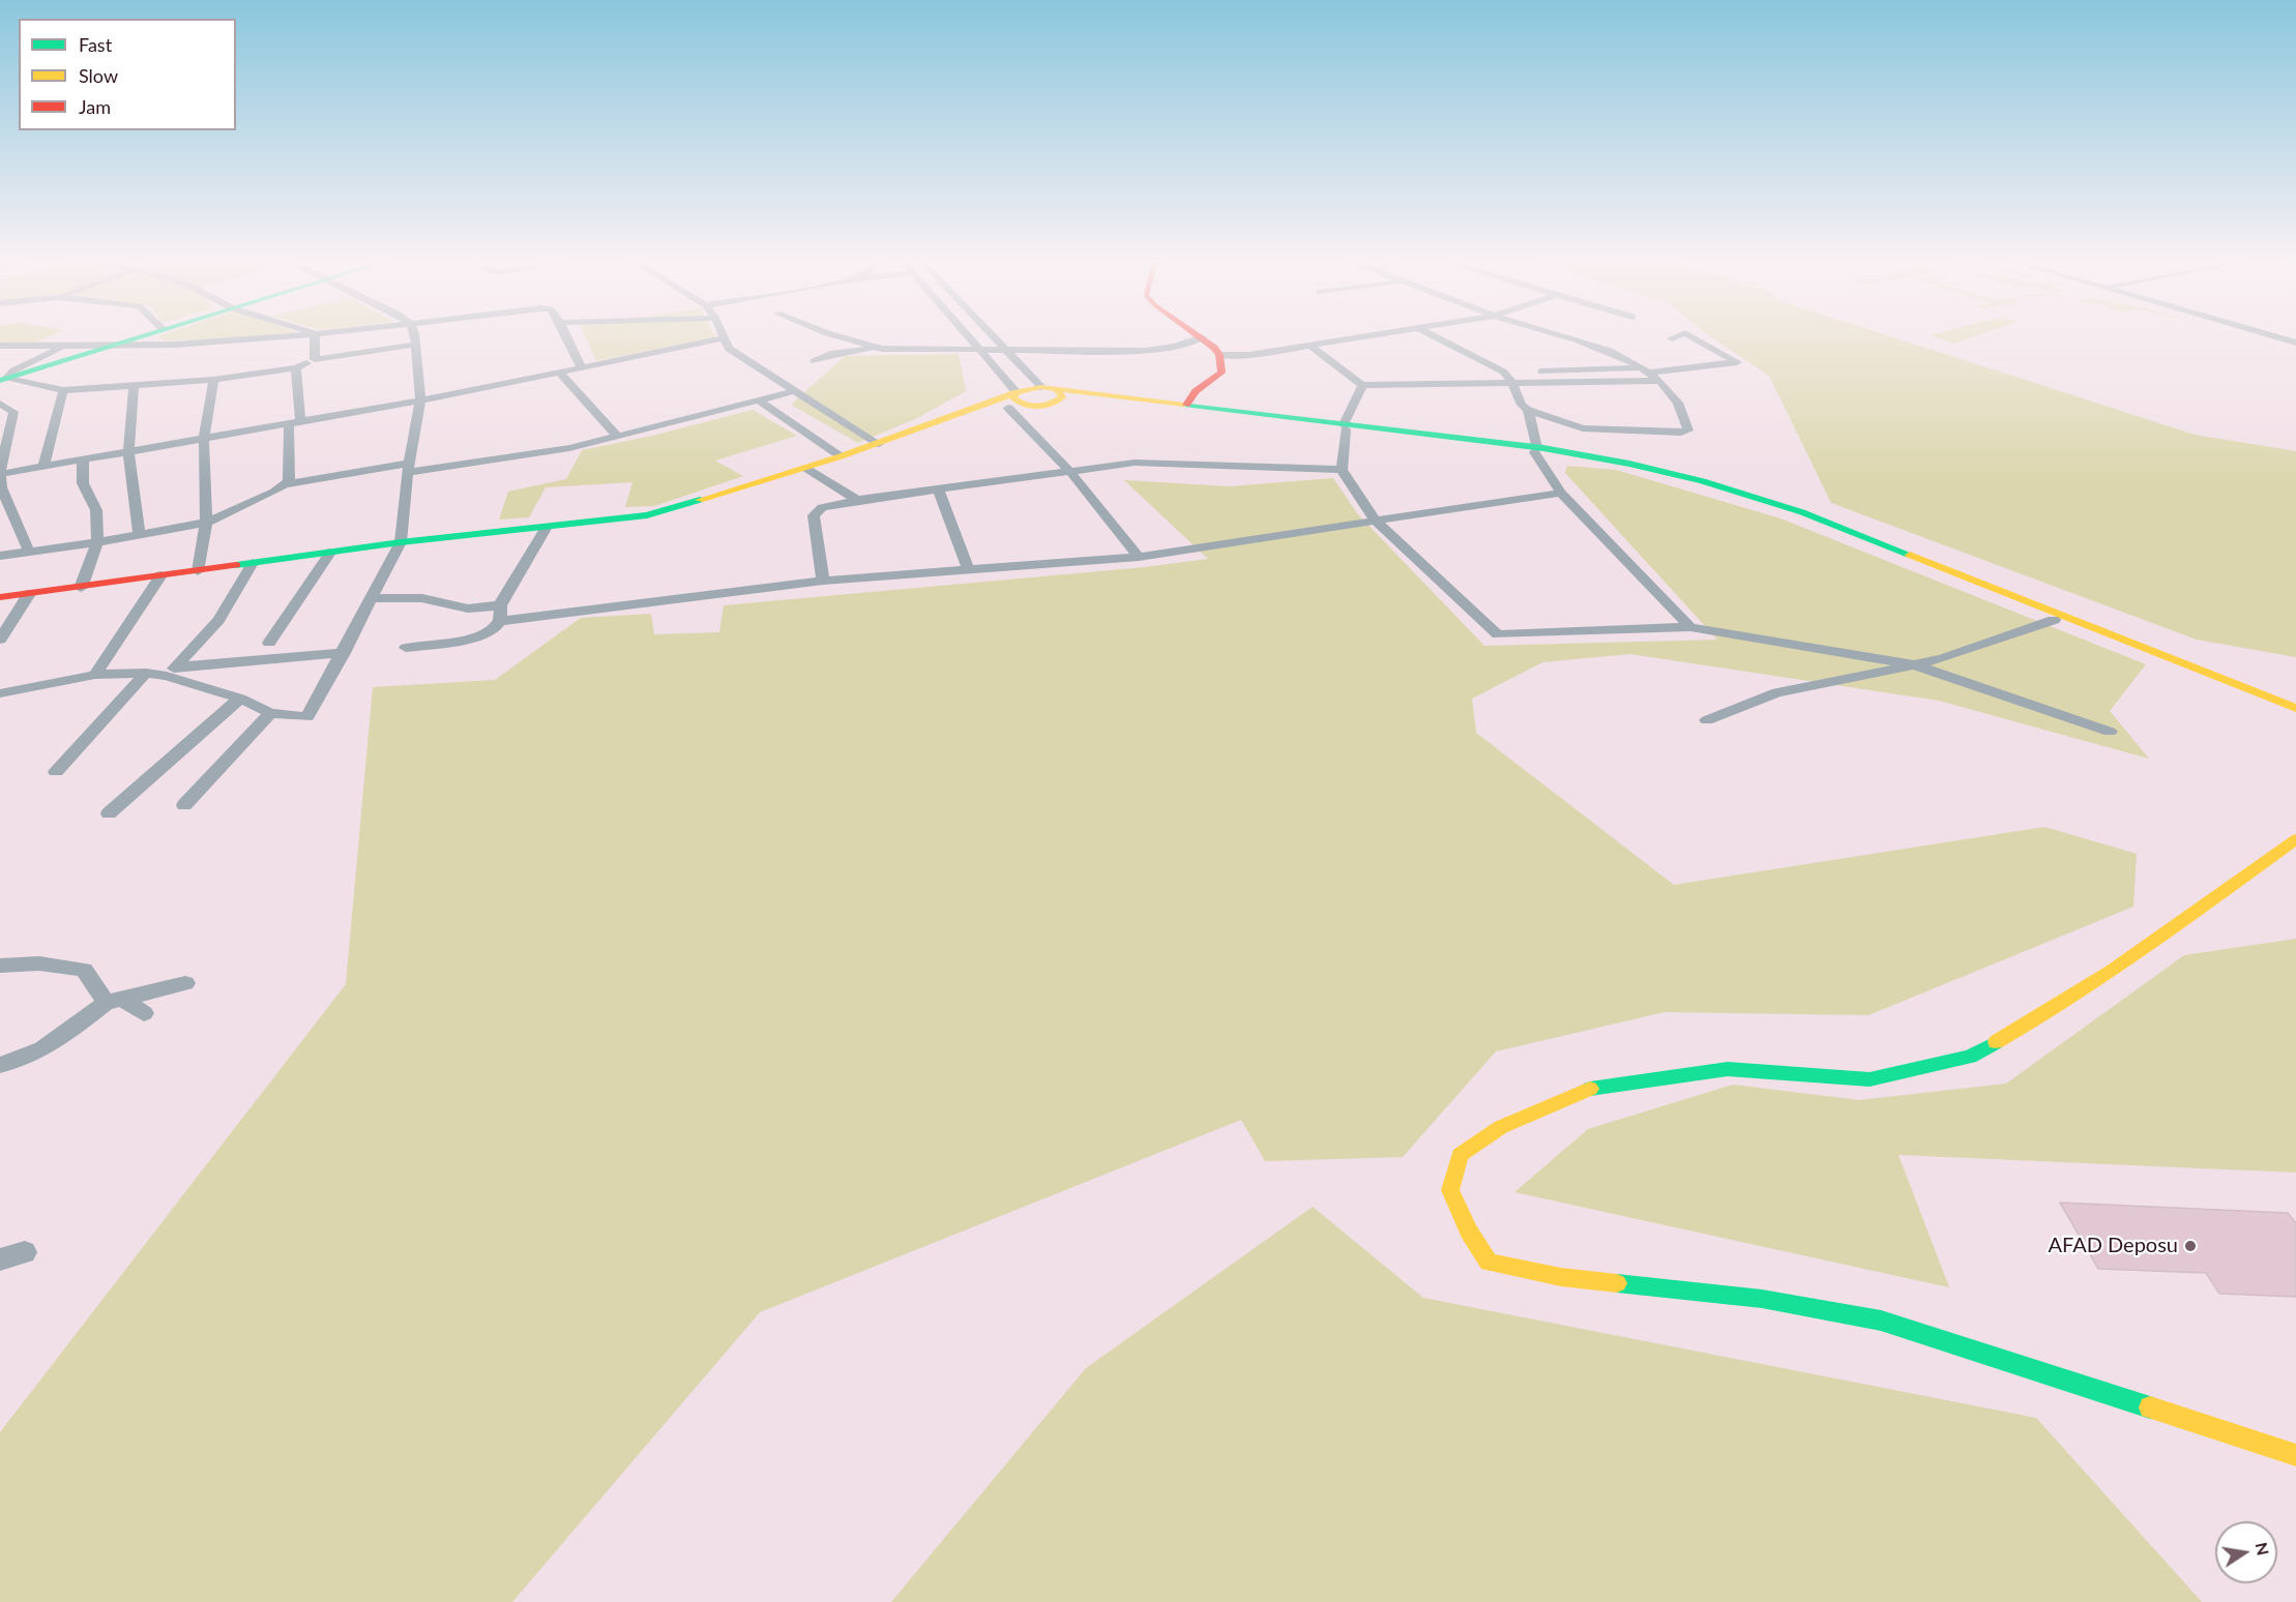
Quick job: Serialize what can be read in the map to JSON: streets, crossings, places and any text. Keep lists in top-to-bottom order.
{
  "places": ["AFAD Deposu"],
  "legend": ["Fast", "Slow", "Jam"],
  "north": "right"
}
